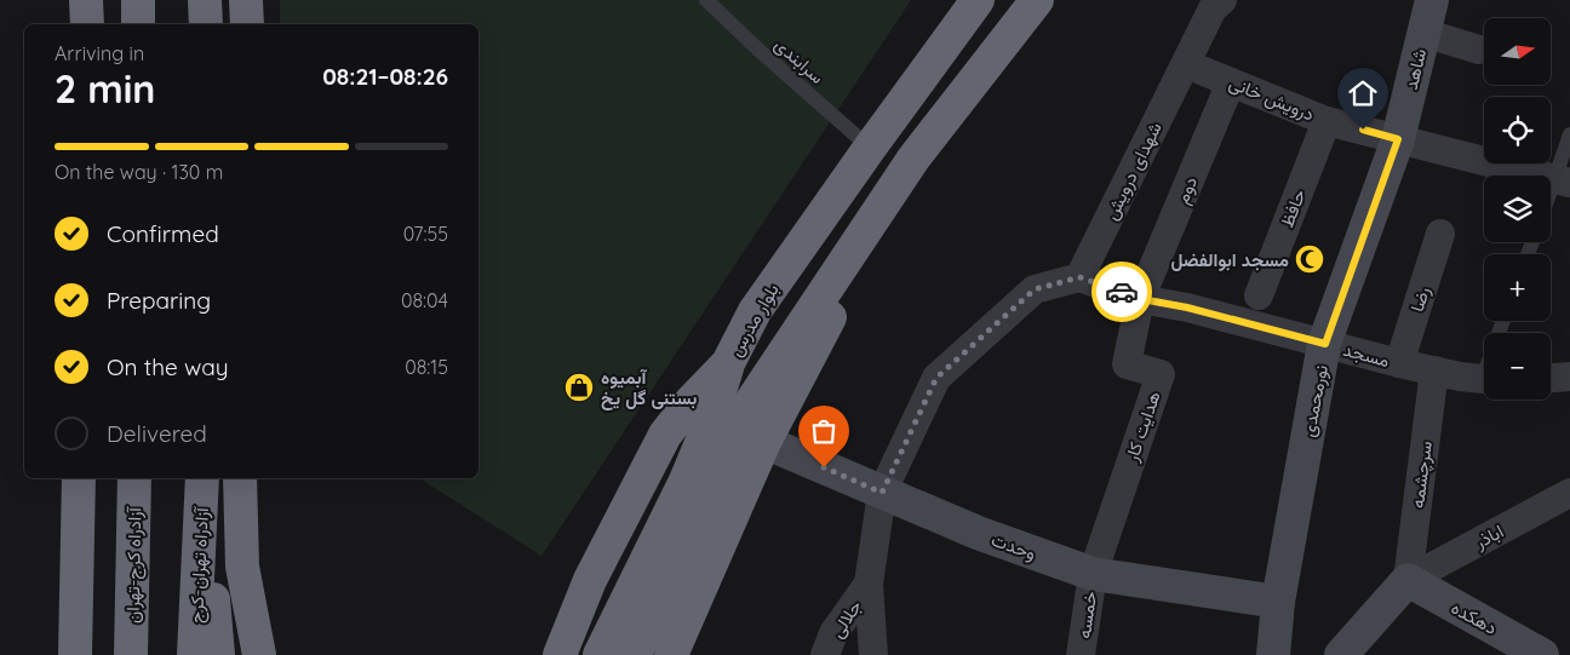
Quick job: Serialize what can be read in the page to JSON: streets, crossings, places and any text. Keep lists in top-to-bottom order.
{
  "streets": {
    "highway": ["بلوار مدرس", "آزادراه کرج-تهران", "آزادراه تهران-کرج"],
    "street": [
      "شاهد",
      "درویش خانی",
      "شهدای درویش",
      "دوم",
      "حافظ",
      "رضا",
      "مسجد",
      "نورمحمدی",
      "هدایت کار",
      "سرچشمه",
      "اباذر",
      "وحدت",
      "خمسه",
      "دهکده",
      "جلالی"
    ],
    "lane": ["سرابندی"]
  },
  "crossings": [
    ["سرابندی", "بلوار مدرس"],
    ["شاهد", "درویش خانی"],
    ["شاهد", "نورمحمدی"],
    ["درویش خانی", "شهدای درویش"],
    ["درویش خانی", "دوم"],
    ["درویش خانی", "حافظ"],
    ["درویش خانی", "نورمحمدی"],
    ["شهدای درویش", "مسجد"],
    ["دوم", "مسجد"],
    ["دوم", "هدایت کار"],
    ["رضا", "مسجد"],
    ["مسجد", "نورمحمدی"],
    ["مسجد", "هدایت کار"],
    ["مسجد", "سرچشمه"],
    ["نورمحمدی", "وحدت"],
    ["هدایت کار", "وحدت"],
    ["هدایت کار", "خمسه"],
    ["سرچشمه", "اباذر"],
    ["سرچشمه", "دهکده"],
    ["اباذر", "دهکده"],
    ["وحدت", "خمسه"]
  ],
  "places": {
    "mosque": ["مسجد ابوالفضل"],
    "shop": ["آبمیوه بستنی گل یخ"]
  },
  "north": "right",
  "page": {
    "map_buttons": ["+", "−"],
    "heading": ["2 min", "Arriving in", "08:21–08:26"],
    "bar": "On the way · 130 m",
    "list": [
      ["Confirmed", "07:55"],
      ["Preparing", "08:04"],
      ["On the way", "08:15"],
      "Delivered"
    ]
  }
}
